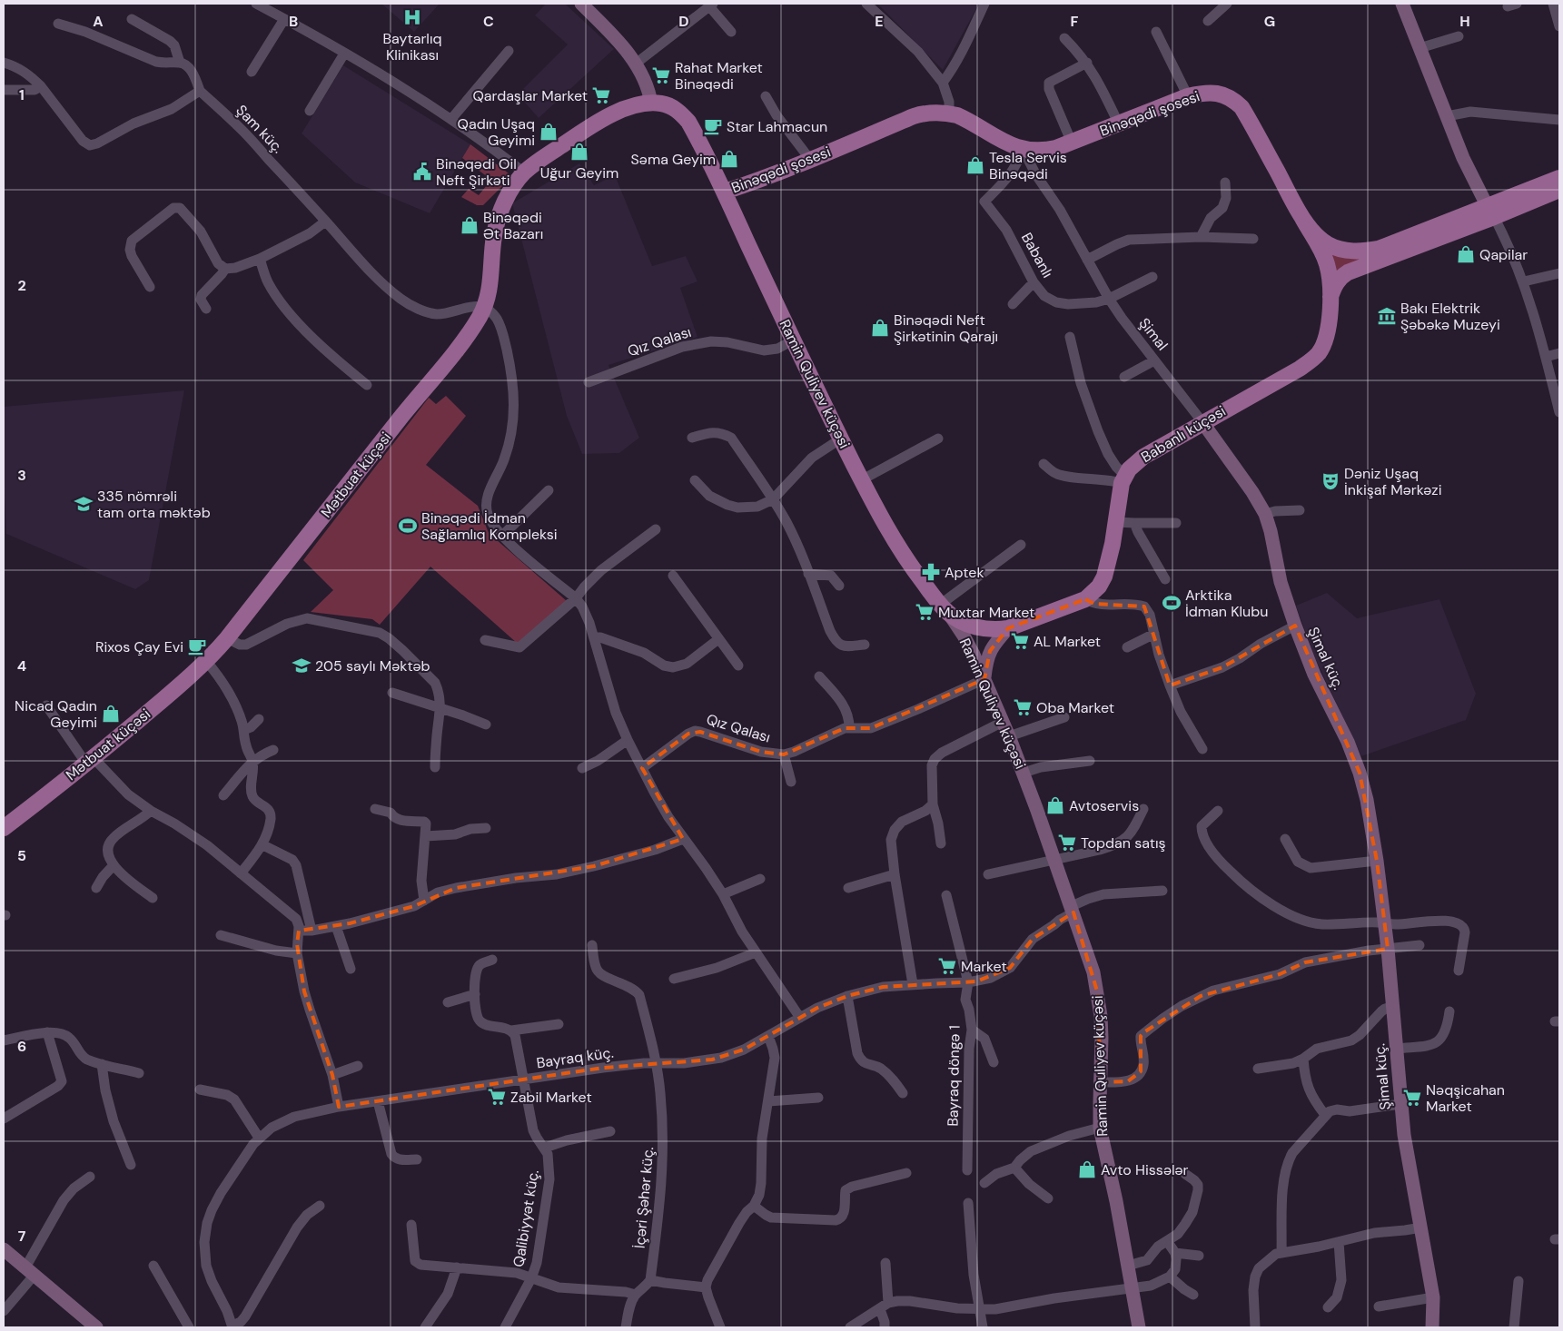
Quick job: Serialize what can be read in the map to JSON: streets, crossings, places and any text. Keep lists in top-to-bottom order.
{
  "streets": {
    "main road": [
      "Binəqədi şosesi",
      "Ramin Quliyev küçəsi",
      "Babanlı küçəsi",
      "Mətbuat küçəsi"
    ],
    "street": [
      "Şam küç.",
      "Babanlı",
      "Şimal",
      "Qız Qalası",
      "Şimal küç.",
      "Bayraq küç.",
      "Bayraq döngə 1",
      "İçəri Şəhər küç.",
      "Qalibiyyət küç."
    ]
  },
  "crossings": [
    ["Binəqədi şosesi", "Babanlı"],
    ["Binəqədi şosesi", "Şimal"],
    ["Binəqədi şosesi", "Ramin Quliyev küçəsi"],
    ["Binəqədi şosesi", "Babanlı küçəsi"],
    ["Şam küç.", "Mətbuat küçəsi"],
    ["Babanlı", "Şimal"],
    ["Şimal", "Babanlı küçəsi"],
    ["Şimal", "Şimal küç."],
    ["Qız Qalası", "Ramin Quliyev küçəsi"],
    ["Ramin Quliyev küçəsi", "Mətbuat küçəsi"],
    ["Ramin Quliyev küçəsi", "Bayraq küç."],
    ["Babanlı küçəsi", "Şimal küç."],
    ["Bayraq küç.", "Bayraq döngə 1"],
    ["Bayraq küç.", "İçəri Şəhər küç."],
    ["Bayraq küç.", "Qalibiyyət küç."]
  ],
  "places": {
    "hospital": ["Baytarlıq Klinikası"],
    "supermarket": [
      "Rahat Market Binəqədi",
      "Qardaşlar Market",
      "Muxtar Market",
      "AL Market",
      "Oba Market",
      "Topdan satış",
      "Market",
      "Zabil Market",
      "Nəqşicahan Market"
    ],
    "cafe": ["Star Lahmacun", "Rixos Çay Evi"],
    "shop": [
      "Qadın Uşaq Geyimi",
      "Uğur Geyim",
      "Səma Geyim",
      "Tesla Servis Binəqədi",
      "Binəqədi Ət Bazarı",
      "Qapilar",
      "Binəqədi Neft Şirkətinin Qarajı",
      "Nicad Qadın Geyimi",
      "Avtoservis",
      "Avto Hissələr"
    ],
    "public building": ["Binəqədi Oil Neft Şirkəti"],
    "museum": ["Bakı Elektrik Şəbəkə Muzeyi"],
    "theatre": ["Dəniz Uşaq İnkişaf Mərkəzi"],
    "school or university": ["335 nömrəli tam orta məktəb", "205 saylı Məktəb"],
    "sports": ["Binəqədi İdman Sağlamlıq Kompleksi", "Arktika İdman Klubu"],
    "pharmacy": ["Aptek"]
  },
  "grid": {
    "columns": [
      "A",
      "B",
      "C",
      "D",
      "E",
      "F",
      "G",
      "H"
    ],
    "rows": [
      "1",
      "2",
      "3",
      "4",
      "5",
      "6",
      "7"
    ]
  }
}
